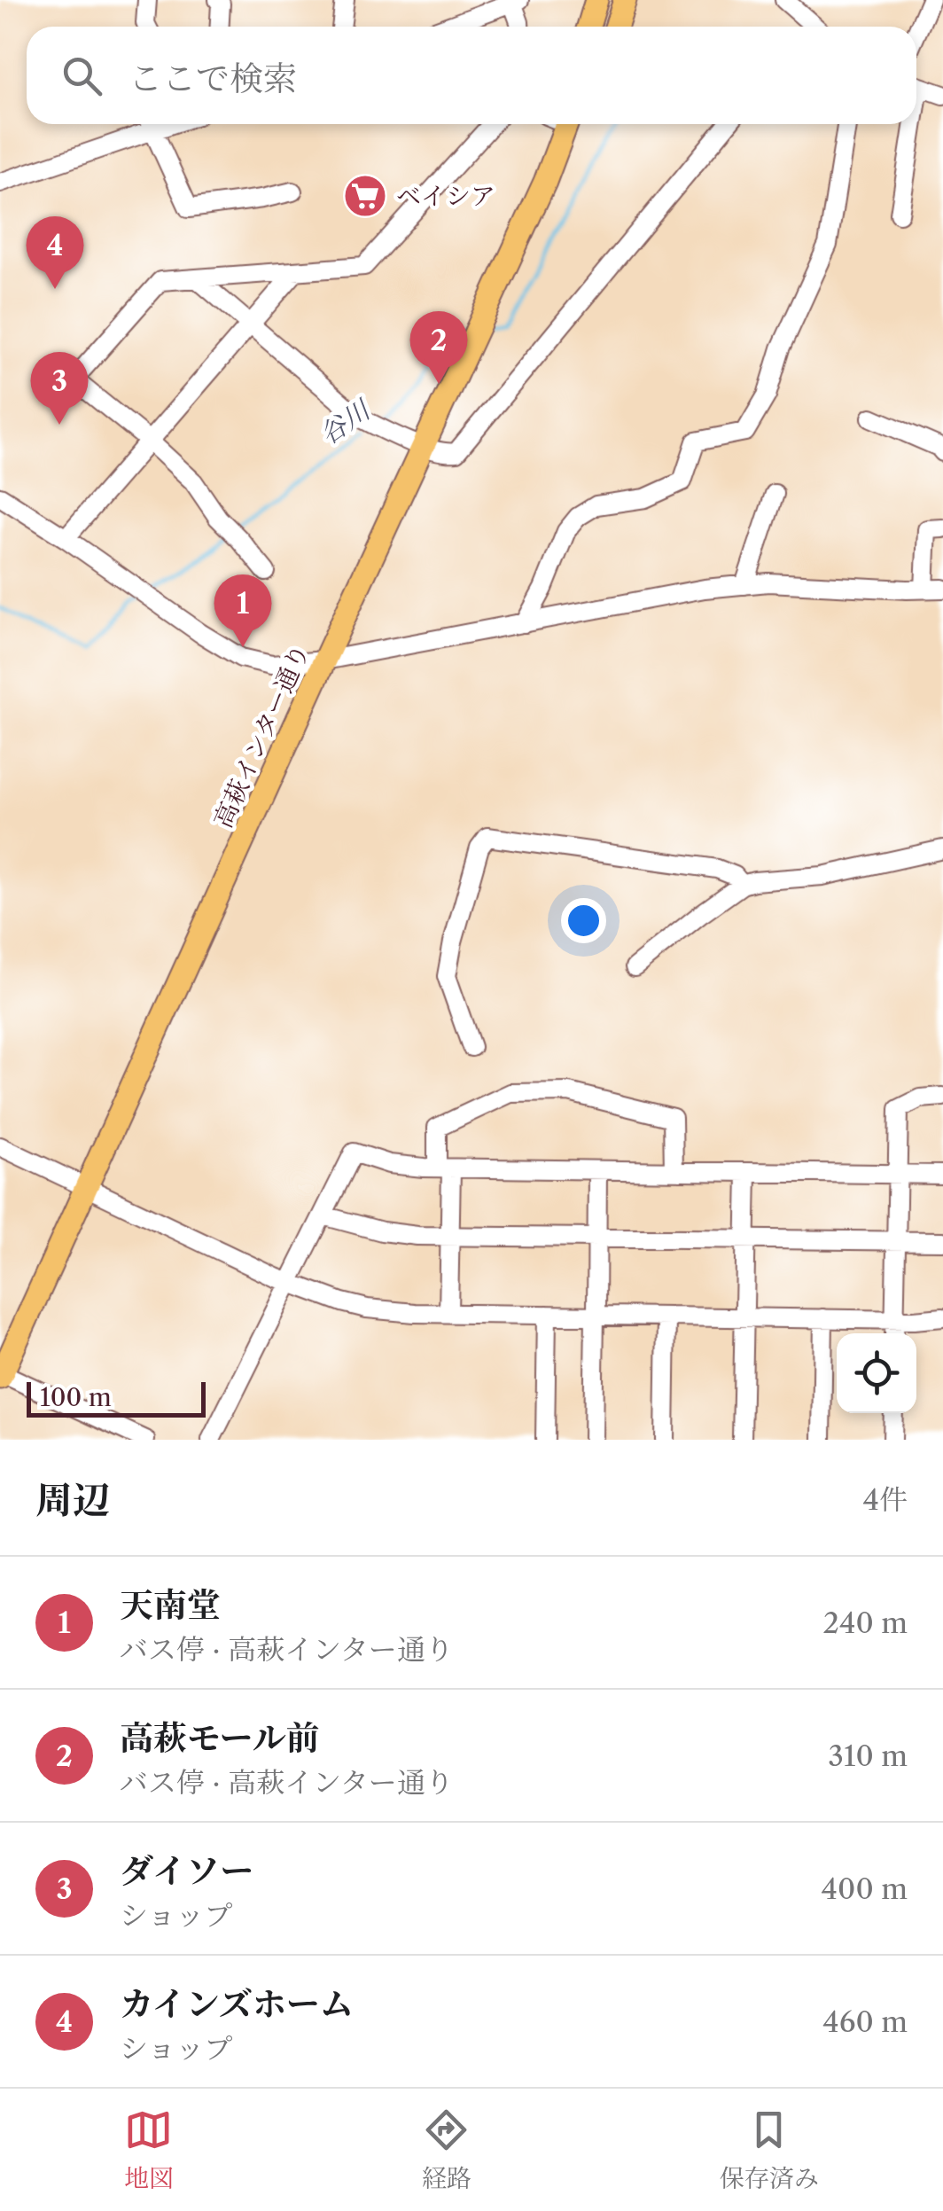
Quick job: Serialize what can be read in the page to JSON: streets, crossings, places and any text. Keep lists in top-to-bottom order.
{
  "streets": {
    "main road": ["高萩インター通り"]
  },
  "water": ["谷川"],
  "places": {
    "supermarket": ["ベイシア"]
  },
  "scale_bar": "100 m",
  "page": {
    "search": "ここで検索",
    "pins": [
      "4",
      "2",
      "3",
      "1"
    ],
    "scale": "100 m",
    "heading": ["周辺", "4件"],
    "list": [
      {
        "mark": "1",
        "name": "天南堂",
        "note": "バス停 · 高萩インター通り",
        "value": "240 m"
      },
      {
        "mark": "2",
        "name": "高萩モール前",
        "note": "バス停 · 高萩インター通り",
        "value": "310 m"
      },
      {
        "mark": "3",
        "name": "ダイソー",
        "note": "ショップ",
        "value": "400 m"
      },
      {
        "mark": "4",
        "name": "カインズホーム",
        "note": "ショップ",
        "value": "460 m"
      }
    ],
    "nav": ["地図", "経路", "保存済み"]
  }
}
